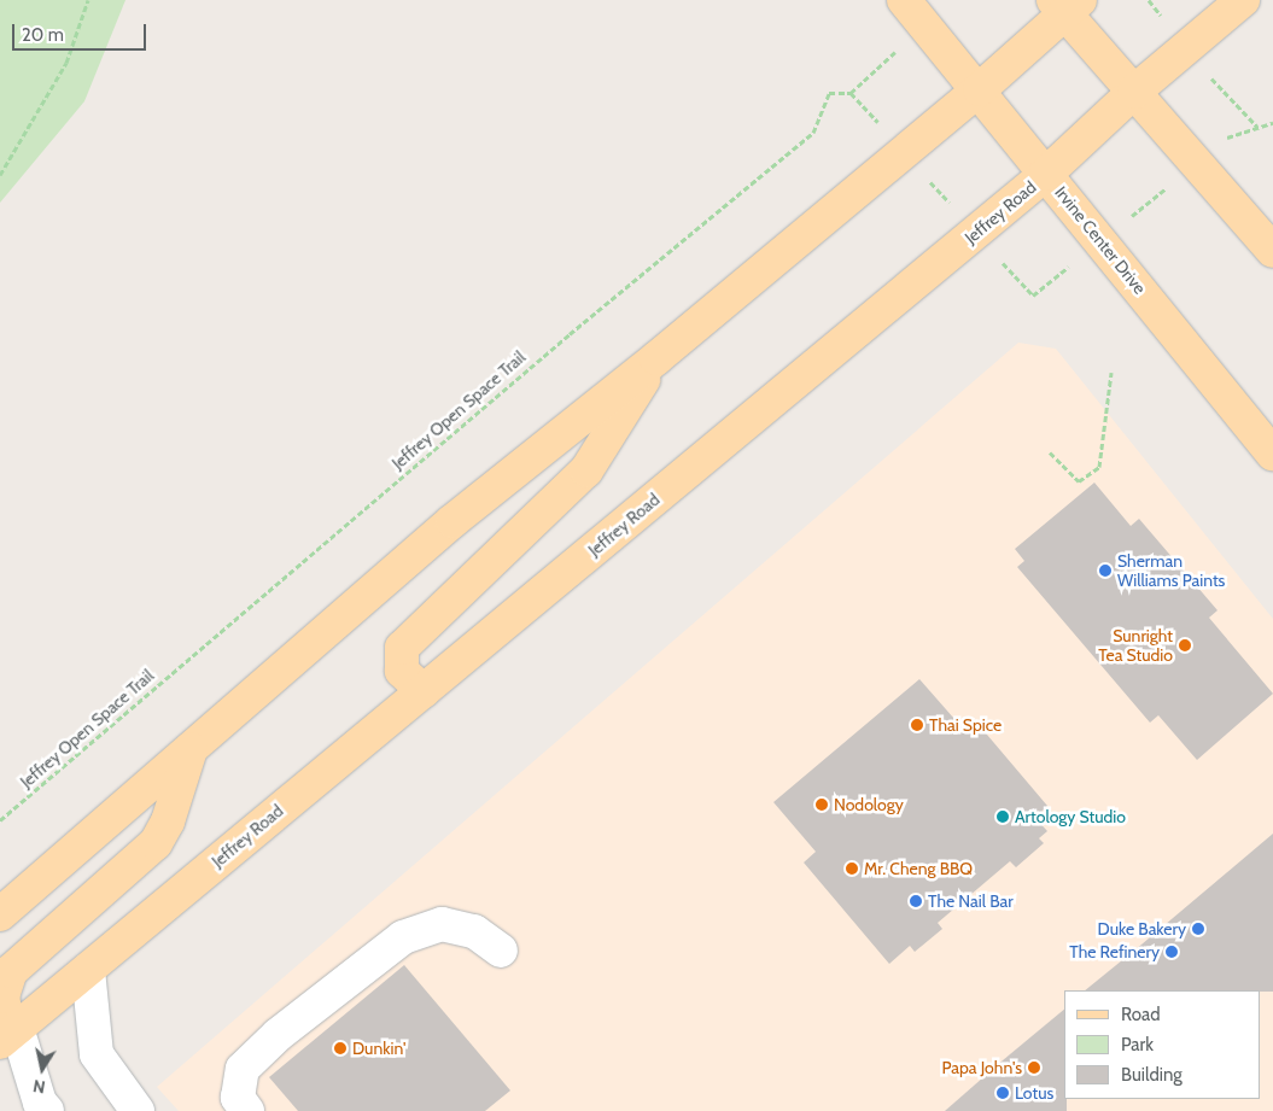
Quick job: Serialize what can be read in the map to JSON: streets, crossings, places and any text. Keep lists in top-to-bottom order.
{
  "streets": {
    "main road": ["Jeffrey Road", "Irvine Center Drive"],
    "path": ["Jeffrey Open Space Trail"]
  },
  "crossings": [
    ["Jeffrey Road", "Irvine Center Drive"],
    ["Irvine Center Drive", "Jeffrey Open Space Trail"]
  ],
  "places": [
    "Sherman Williams Paints",
    "Sunright Tea Studio",
    "Thai Spice",
    "Nodology",
    "Artology Studio",
    "Mr. Cheng BBQ",
    "The Nail Bar",
    "Duke Bakery",
    "The Refinery",
    "Dunkin'",
    "Papa John's",
    "Lotus"
  ],
  "legend": ["Road", "Park", "Building"],
  "scale_bar": "20 m",
  "north": "bottom"
}
